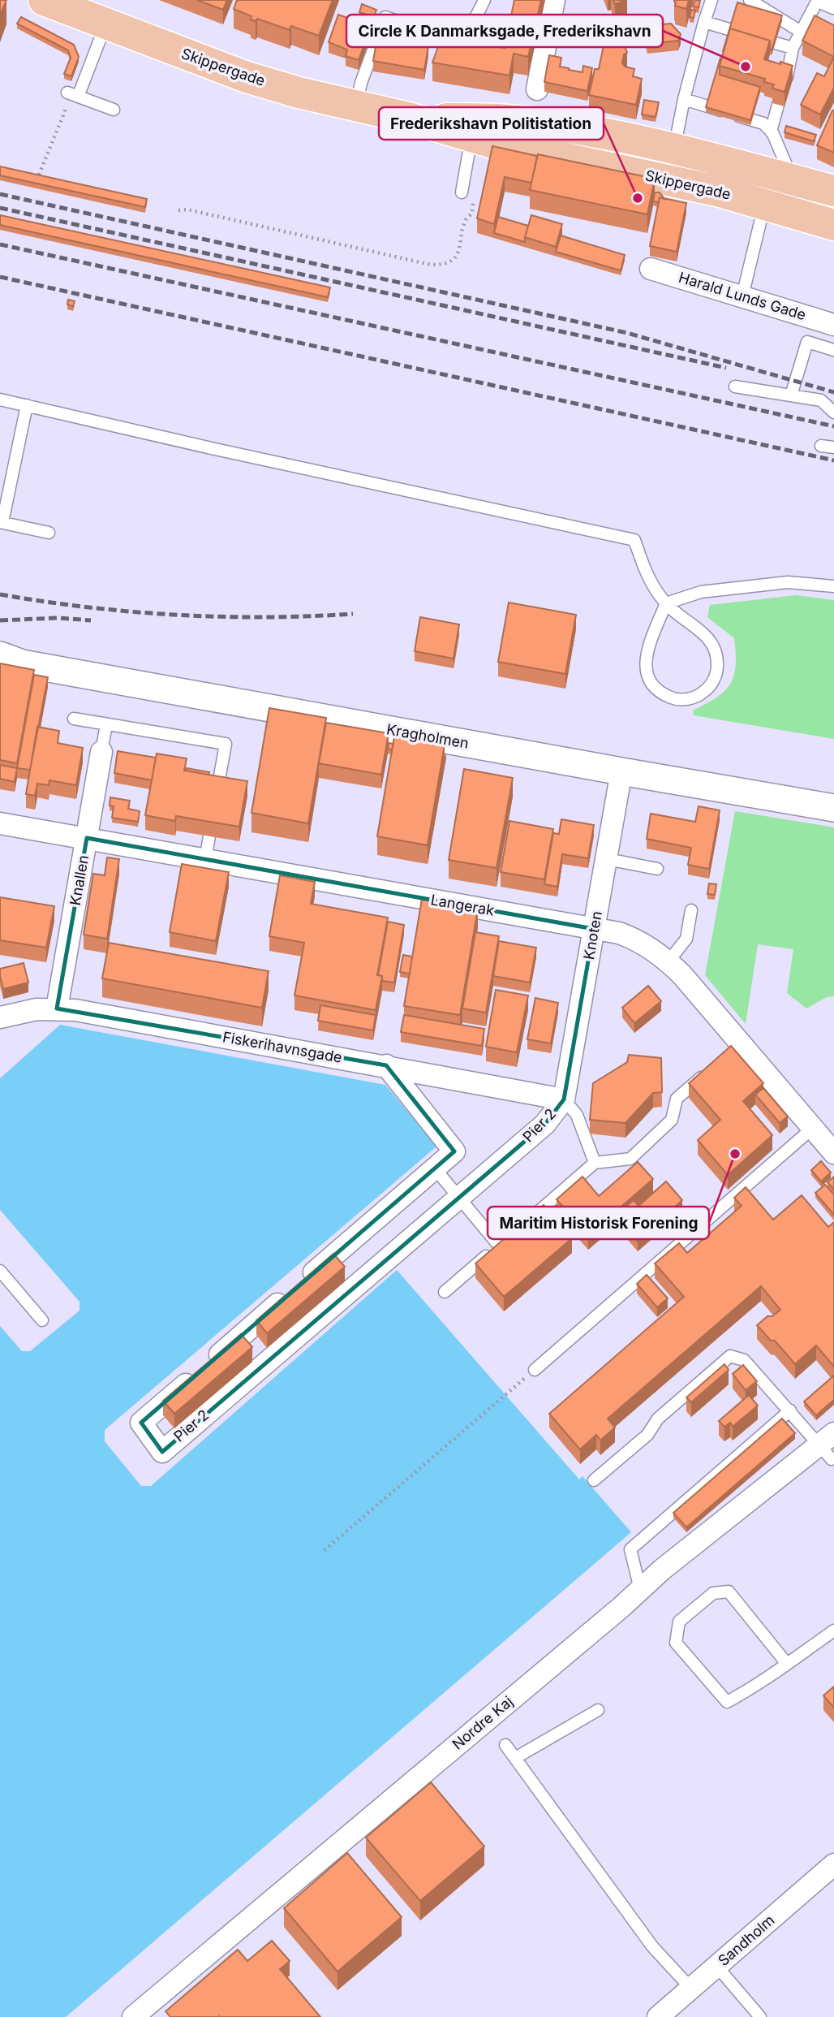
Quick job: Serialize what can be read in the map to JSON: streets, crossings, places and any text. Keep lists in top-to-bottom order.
{
  "streets": {
    "main road": ["Skippergade"],
    "street": [
      "Harald Lunds Gade",
      "Kragholmen",
      "Knallen",
      "Langerak",
      "Knoten",
      "Fiskerihavnsgade",
      "Pier 2",
      "Nordre Kaj",
      "Sandholm"
    ]
  },
  "crossings": [
    ["Kragholmen", "Knoten"],
    ["Knallen", "Langerak"],
    ["Knallen", "Fiskerihavnsgade"],
    ["Langerak", "Knoten"],
    ["Knoten", "Fiskerihavnsgade"],
    ["Knoten", "Pier 2"],
    ["Fiskerihavnsgade", "Pier 2"]
  ],
  "places": ["Circle K Danmarksgade, Frederikshavn", "Frederikshavn Politistation", "Maritim Historisk Forening"]
}
